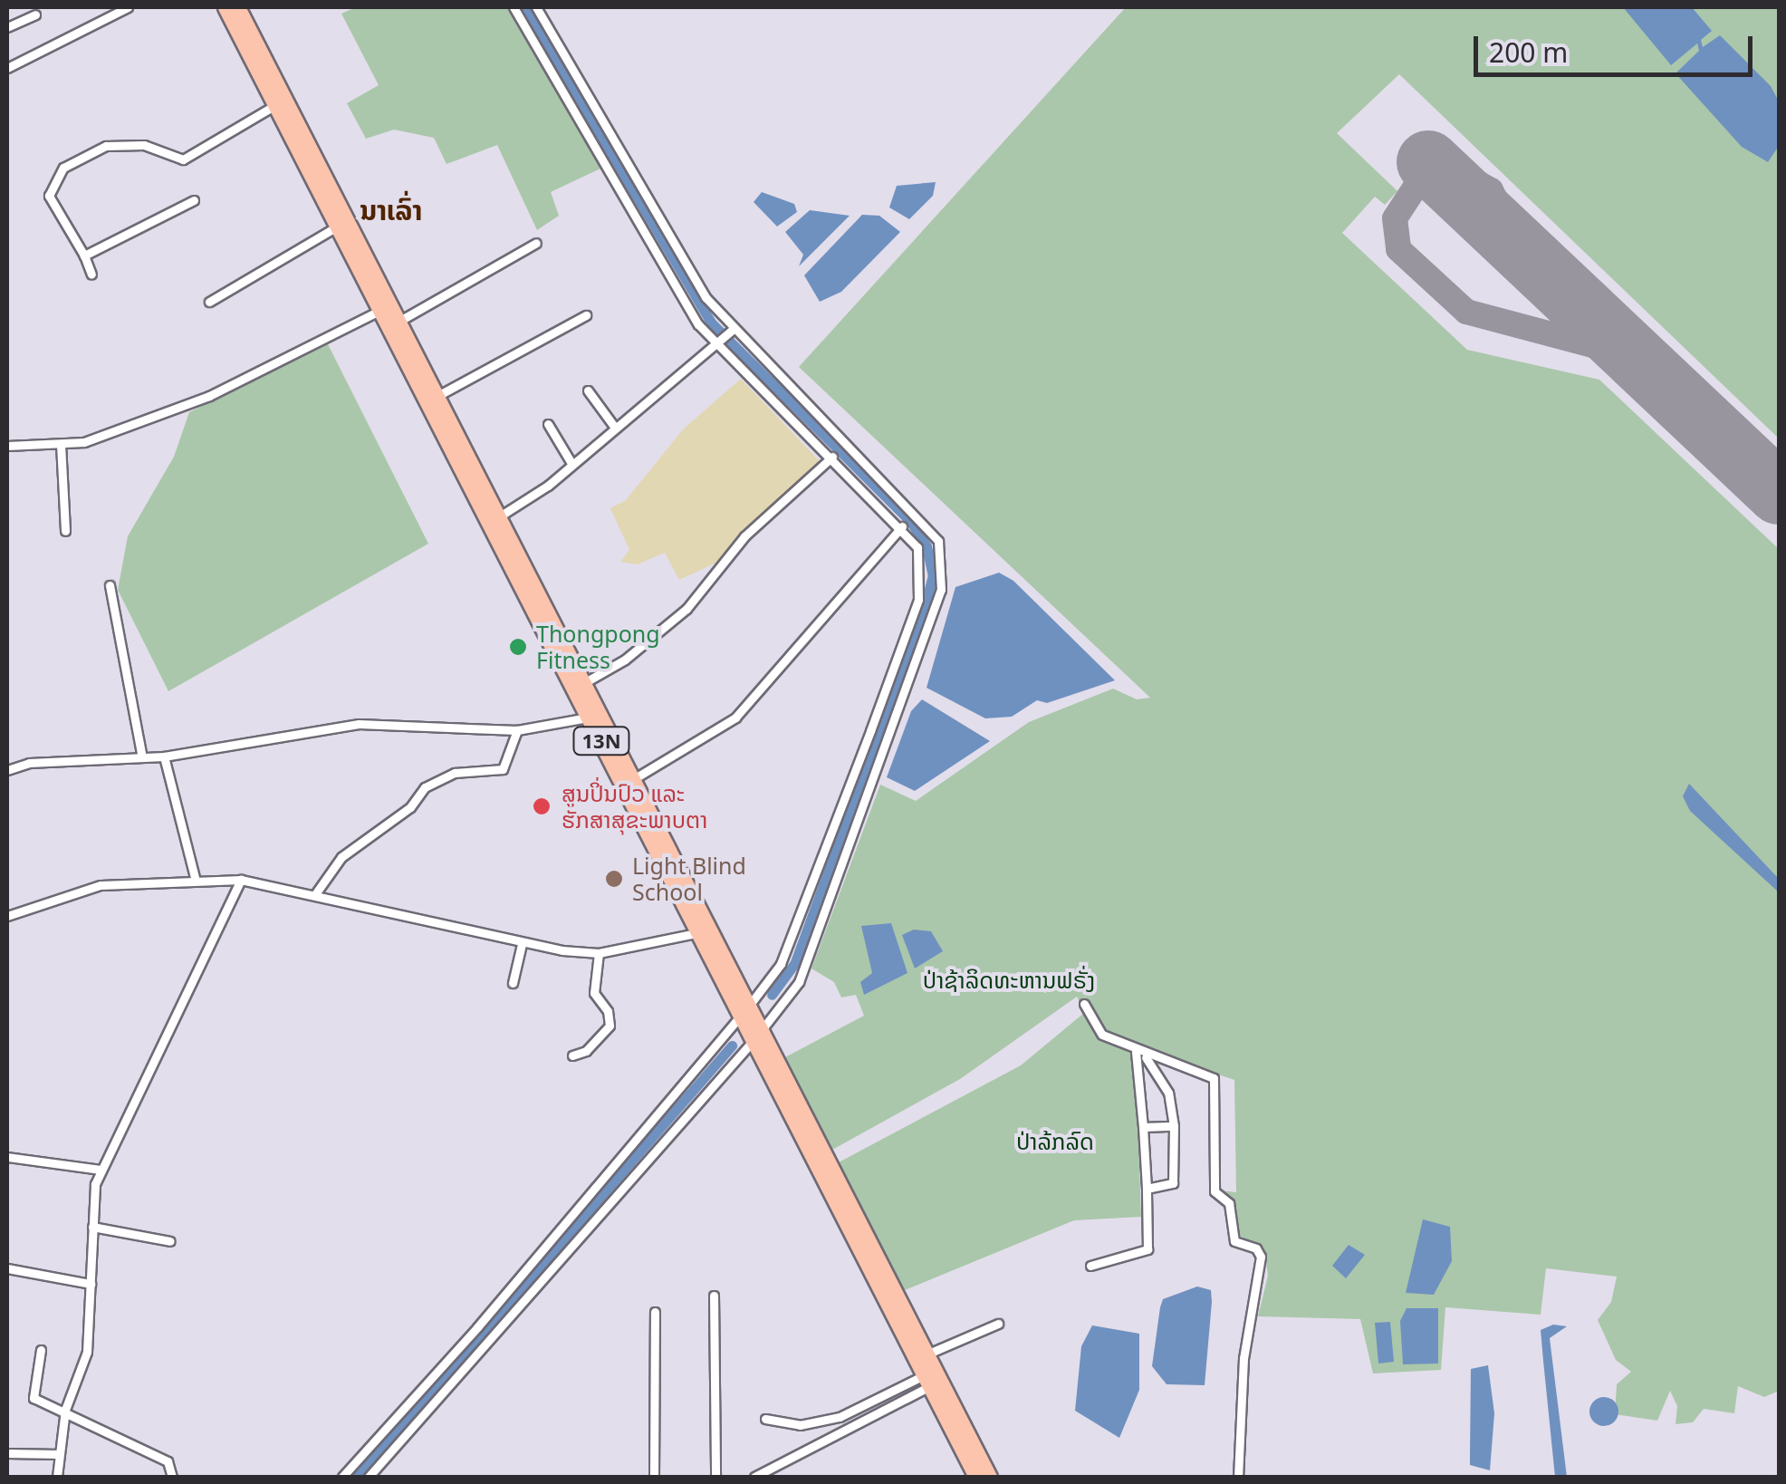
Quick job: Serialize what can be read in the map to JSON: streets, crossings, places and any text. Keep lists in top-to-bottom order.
{
  "streets": {
    "highway": ["13N"]
  },
  "districts": ["ນາເລົ່າ"],
  "parks": ["ປ່າຊ້າລິດທະຫານຟຣັ່ງ", "ປ່າລ້ກລົດ"],
  "places": ["Thongpong Fitness", "ສູນປິ່ນປົວ ແລະ ຮັກສາສຸຂະພາບຕາ", "Light Blind School"],
  "scale_bar": "200 m"
}
